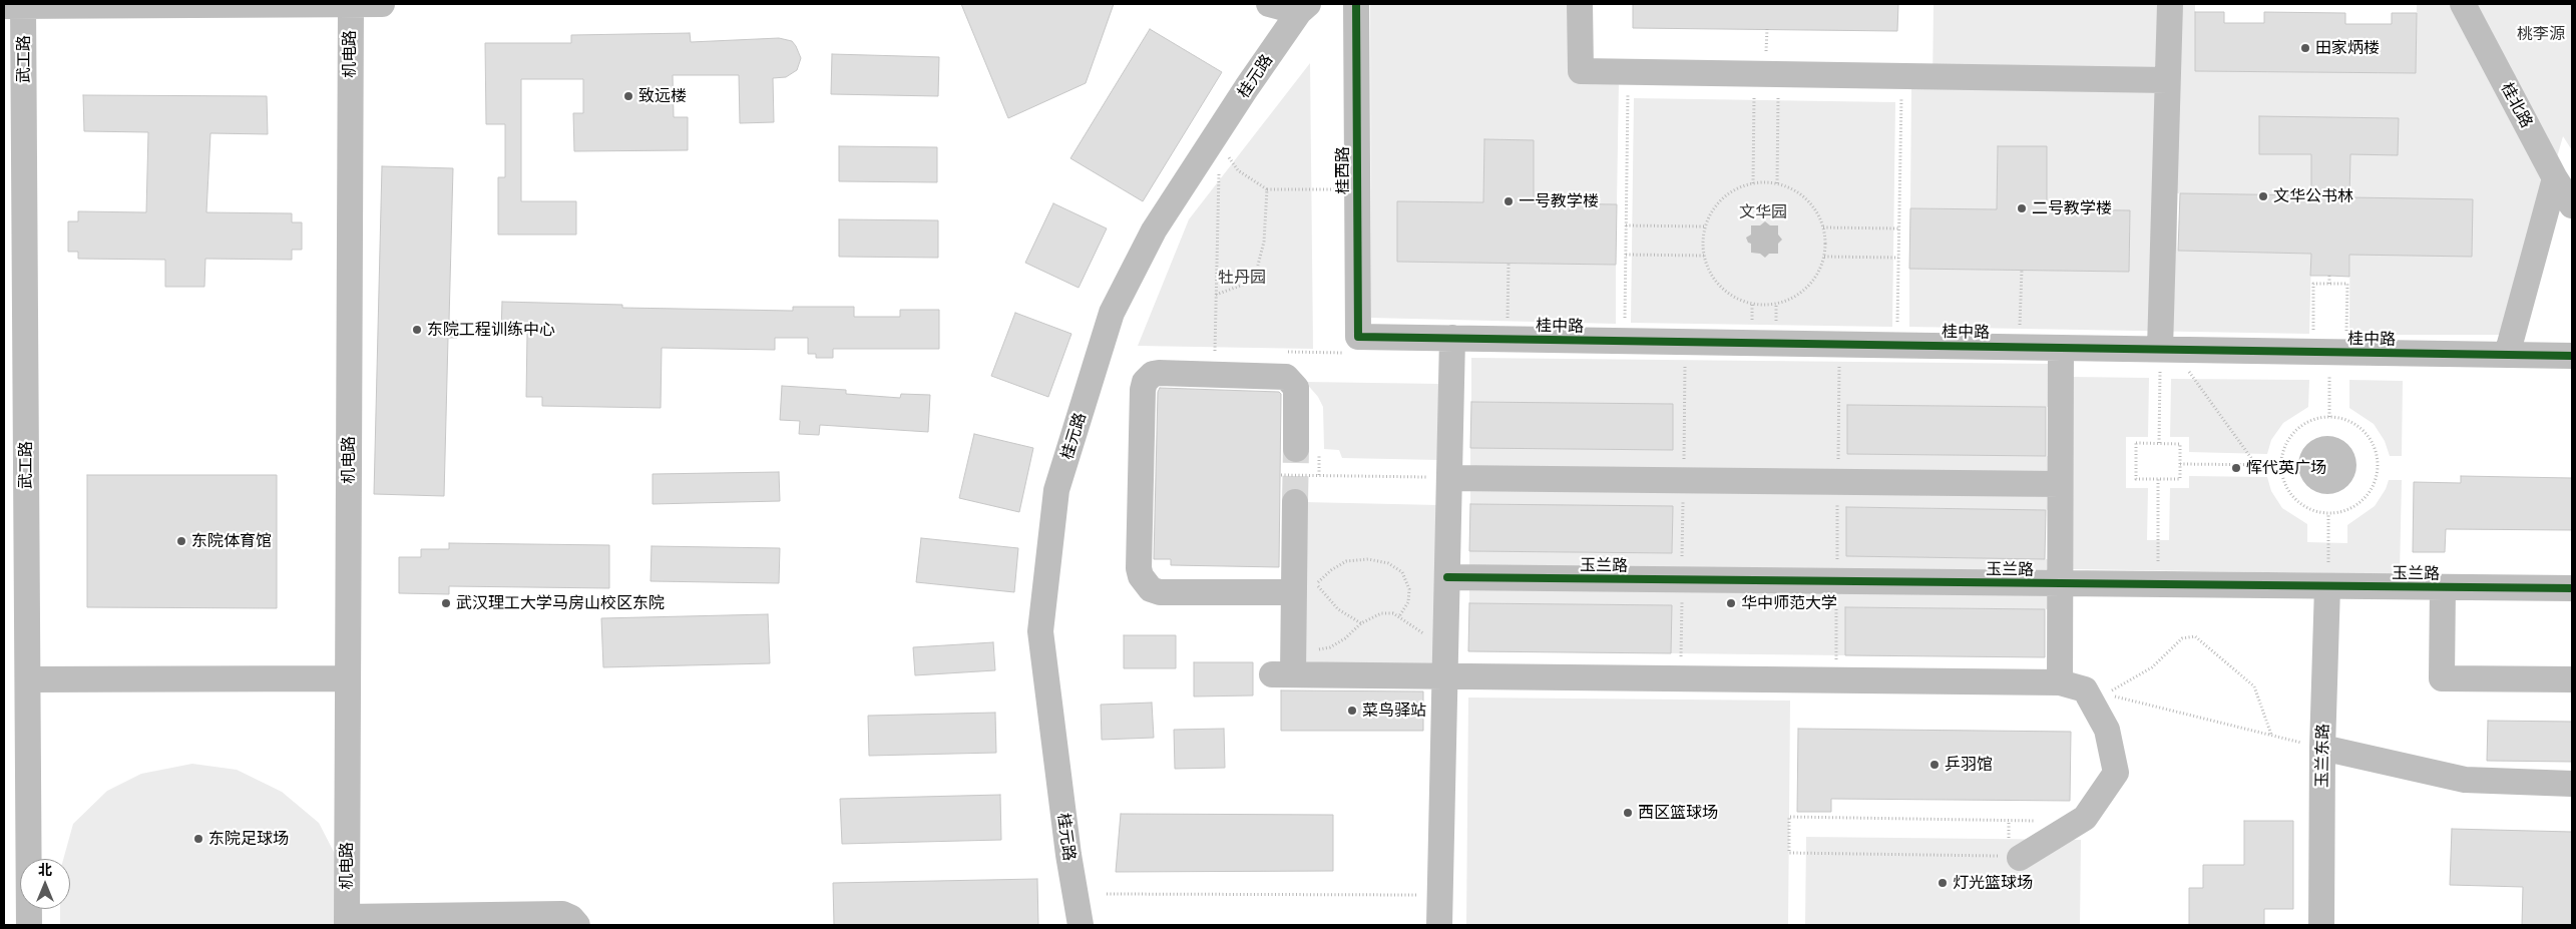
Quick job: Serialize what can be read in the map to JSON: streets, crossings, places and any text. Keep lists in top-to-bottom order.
{
  "streets": {
    "street": [
      "机电路",
      "武工路",
      "桂元路",
      "桂北路",
      "桂西路",
      "桂中路",
      "玉兰路",
      "玉兰东路"
    ]
  },
  "crossings": [
    ["桂西路", "桂中路"],
    ["玉兰路", "玉兰东路"]
  ],
  "parks": ["桃李源", "文华园", "牡丹园"],
  "places": [
    "田家炳楼",
    "致远楼",
    "文华公书林",
    "一号教学楼",
    "二号教学楼",
    "东院工程训练中心",
    "恽代英广场",
    "东院体育馆",
    "武汉理工大学马房山校区东院",
    "华中师范大学",
    "菜鸟驿站",
    "乒羽馆",
    "西区篮球场",
    "东院足球场",
    "灯光篮球场"
  ],
  "north": "top"
}
